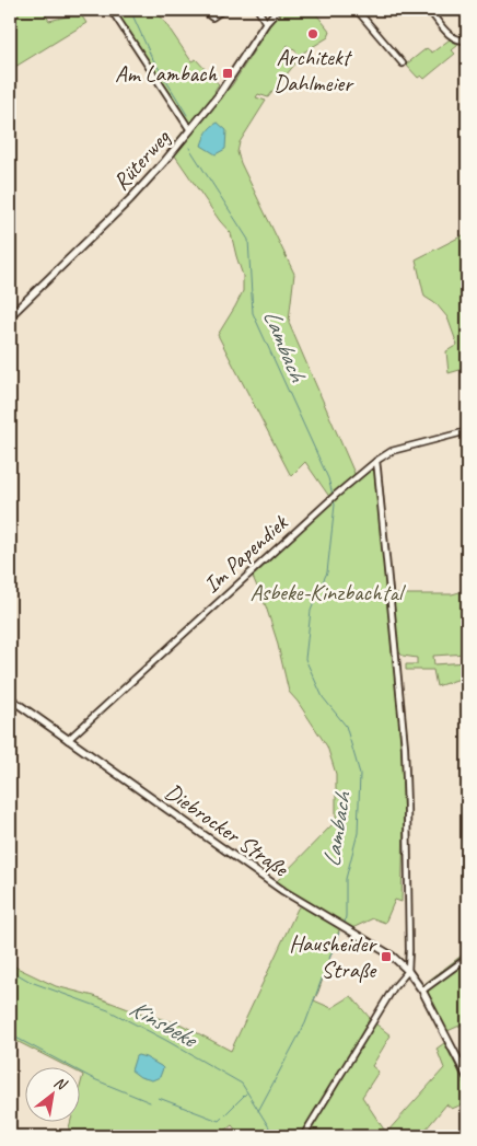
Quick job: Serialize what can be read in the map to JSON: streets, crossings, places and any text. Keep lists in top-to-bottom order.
{
  "streets": {
    "main road": ["Rüterweg", "Diebrocker Straße"],
    "street": ["Im Papendiek"]
  },
  "crossings": [
    ["Im Papendiek", "Diebrocker Straße"]
  ],
  "water": ["Lambach", "Kinsbeke"],
  "parks": ["Asbeke-Kinzbachtal"],
  "places": {
    "other": ["Architekt Dahlmeier"],
    "transit": ["Am Lambach", "Hausheider Straße"]
  },
  "north": "top right"
}
